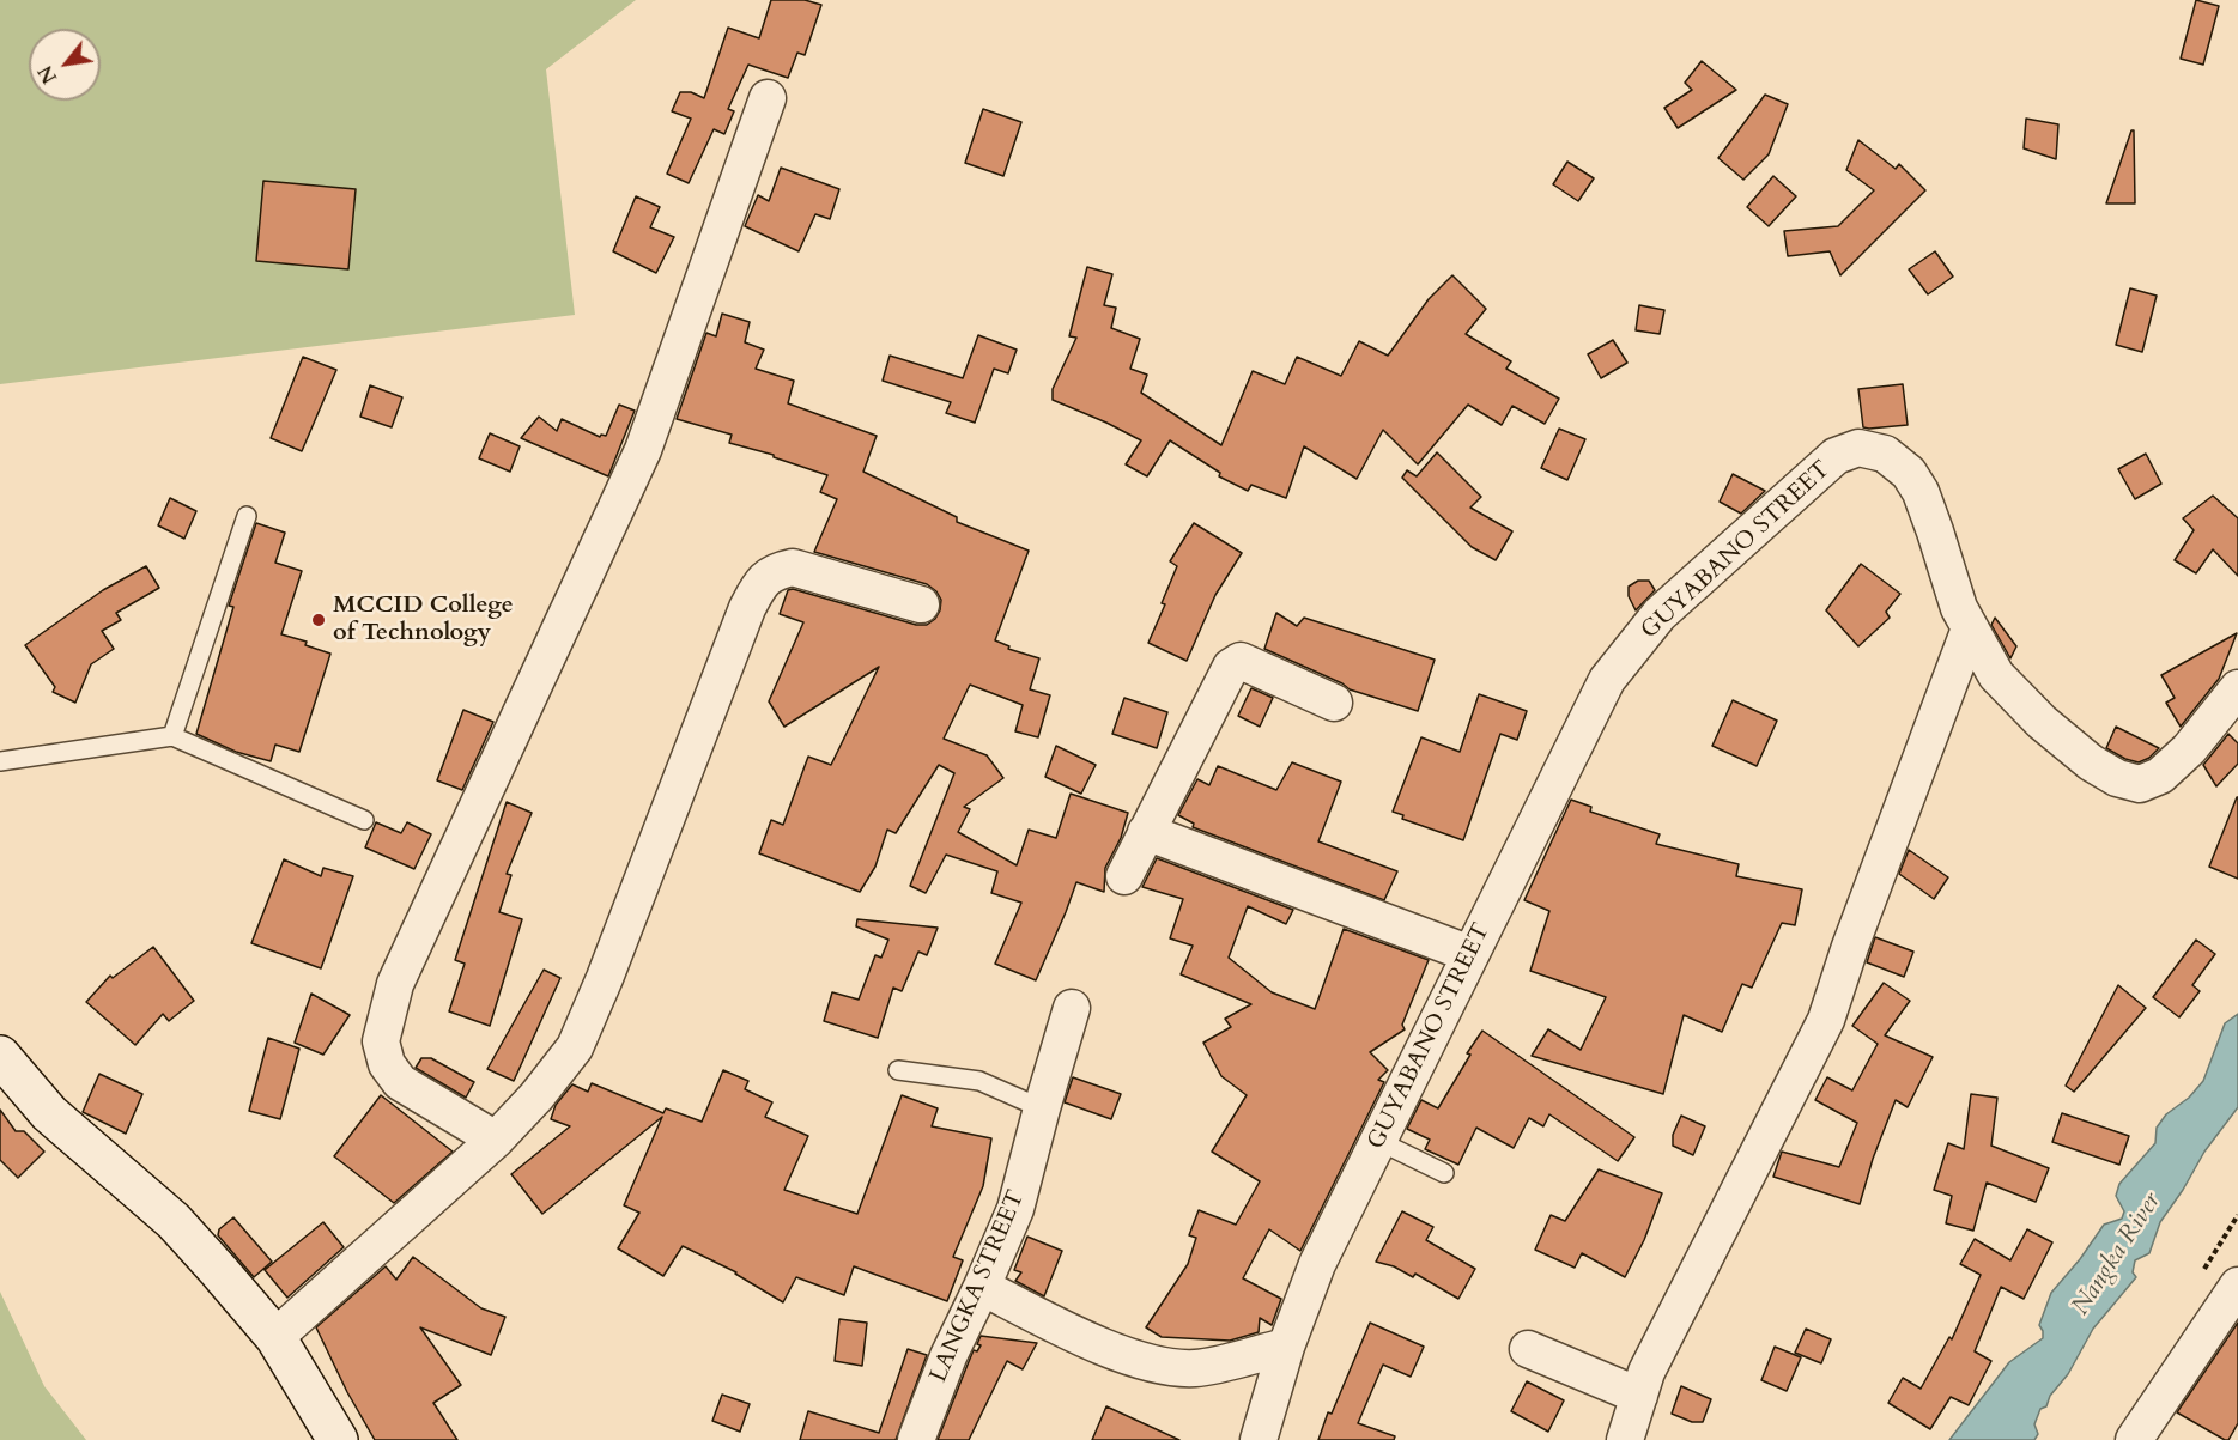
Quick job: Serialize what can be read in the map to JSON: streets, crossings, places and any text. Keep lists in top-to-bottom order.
{
  "streets": {
    "street": ["GUYABANO STREET", "LANGKA STREET"]
  },
  "water": ["Nangka River"],
  "places": ["MCCID College of Technology"],
  "north": "bottom left"
}
